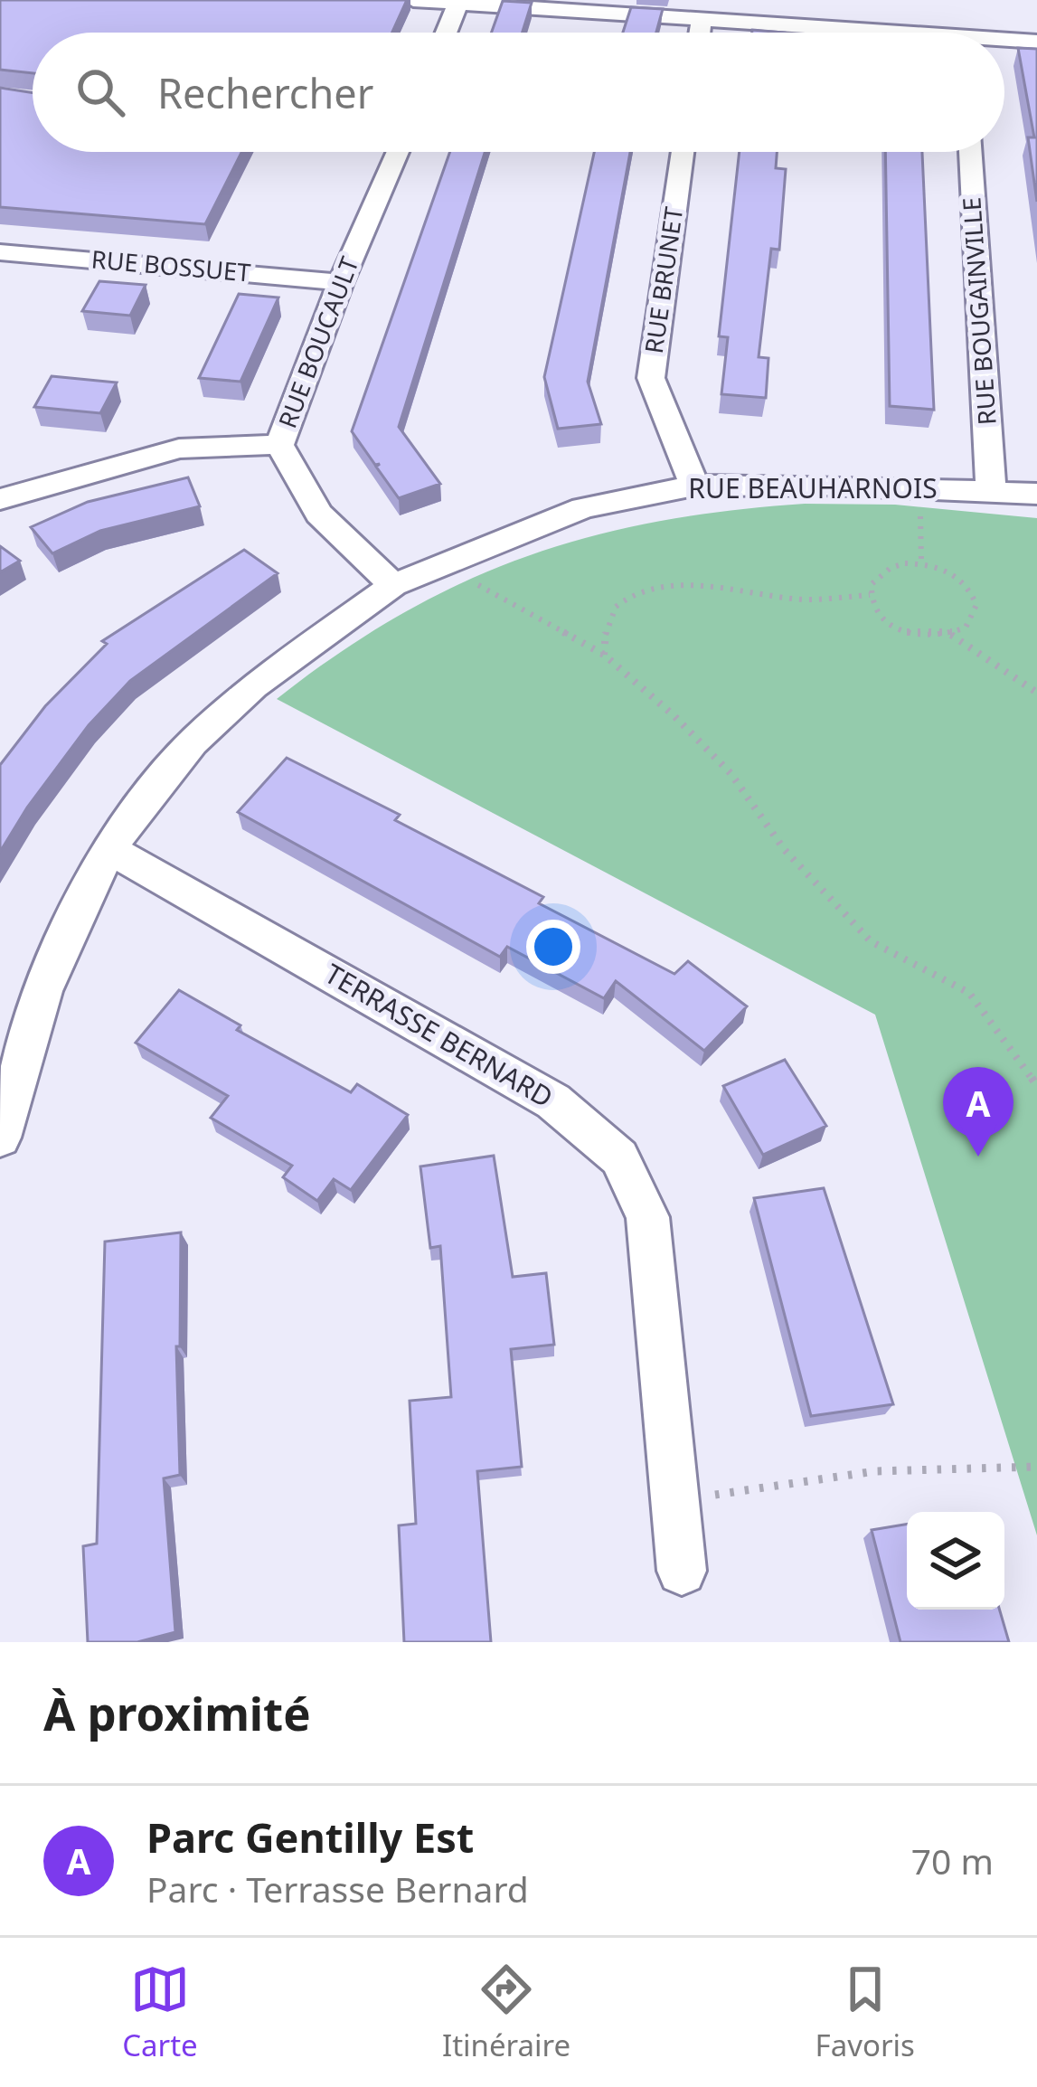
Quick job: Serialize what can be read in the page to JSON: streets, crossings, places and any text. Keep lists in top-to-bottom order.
{
  "streets": {
    "street": [
      "RUE BOSSUET",
      "RUE BRUNET",
      "RUE BOUGAINVILLE",
      "RUE BOUCAULT",
      "RUE BEAUHARNOIS",
      "TERRASSE BERNARD"
    ]
  },
  "crossings": [
    ["RUE BOSSUET", "RUE BOUCAULT"],
    ["RUE BRUNET", "RUE BEAUHARNOIS"],
    ["RUE BOUGAINVILLE", "RUE BEAUHARNOIS"],
    ["RUE BOUCAULT", "RUE BEAUHARNOIS"],
    ["RUE BEAUHARNOIS", "TERRASSE BERNARD"]
  ],
  "page": {
    "search": "Rechercher",
    "pins": "A",
    "heading": "À proximité",
    "list": [
      {
        "mark": "A",
        "name": "Parc Gentilly Est",
        "note": "Parc · Terrasse Bernard",
        "value": "70 m"
      }
    ],
    "nav": ["Carte", "Itinéraire", "Favoris"]
  }
}
